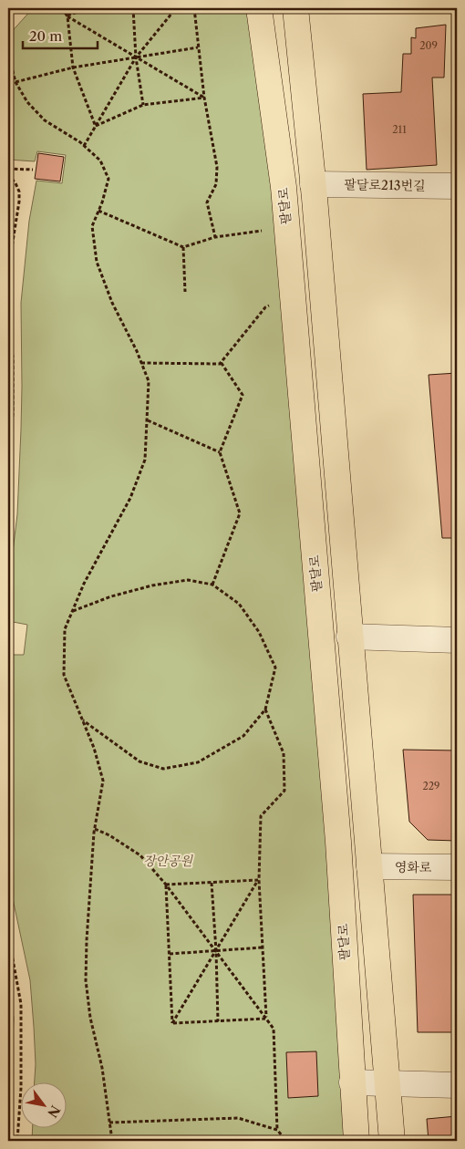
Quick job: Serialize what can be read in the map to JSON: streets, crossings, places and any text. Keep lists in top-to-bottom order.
{
  "streets": {
    "main road": ["팔달로"],
    "street": ["팔달로213번길", "영화로"]
  },
  "parks": ["장안공원"],
  "house_numbers": ["209", "211", "229"],
  "scale_bar": "20 m",
  "north": "bottom right"
}
